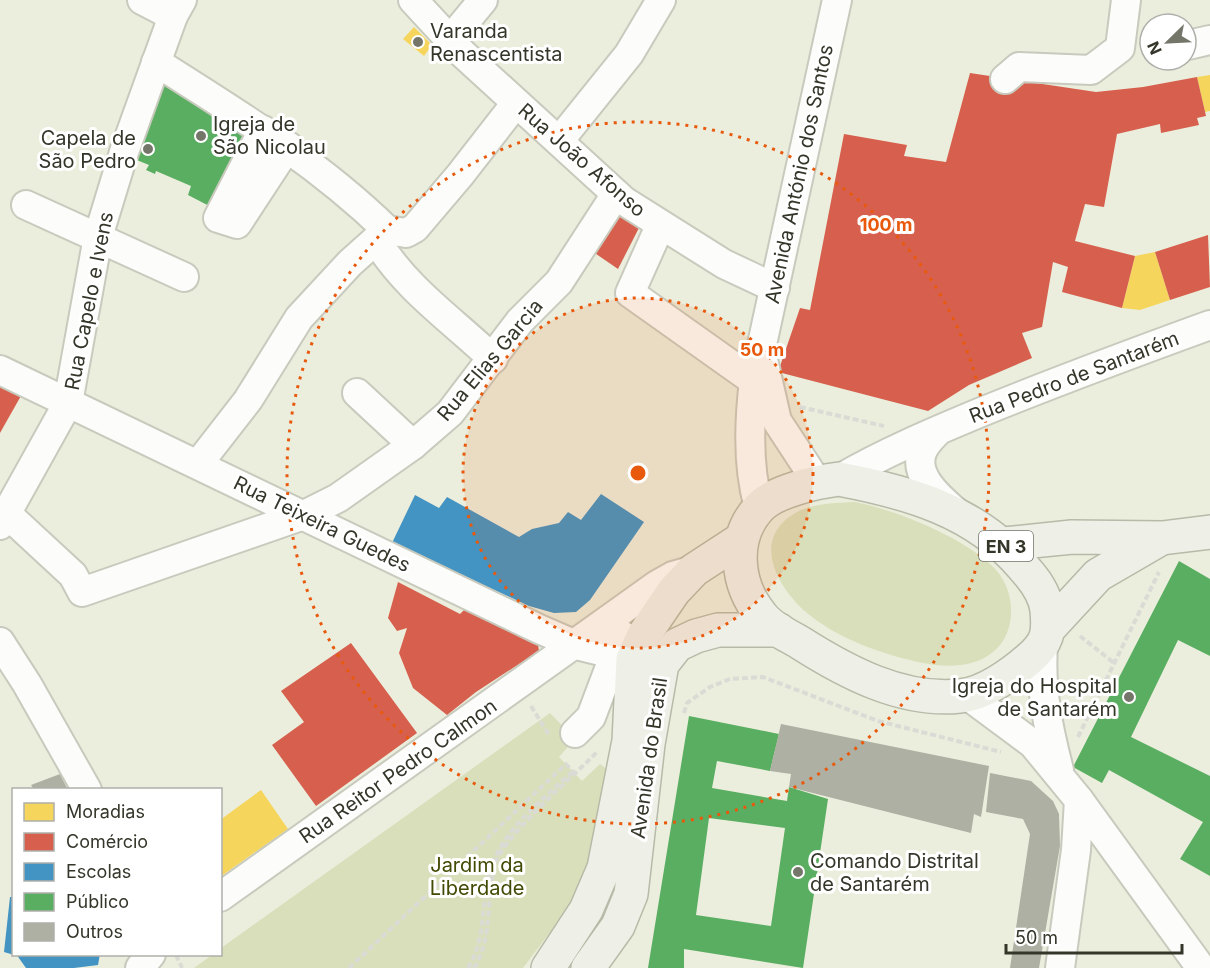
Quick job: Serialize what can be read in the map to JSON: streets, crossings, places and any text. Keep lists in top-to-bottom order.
{
  "streets": {
    "main road": ["EN 3", "Avenida do Brasil"],
    "street": [
      "Rua João Afonso",
      "Avenida António dos Santos",
      "Rua Capelo e Ivens",
      "Rua Elias Garcia",
      "Rua Pedro de Santarém",
      "Rua Teixeira Guedes",
      "Rua Reitor Pedro Calmon"
    ]
  },
  "crossings": [
    ["Rua João Afonso", "Avenida António dos Santos"],
    ["Rua João Afonso", "Rua Elias Garcia"],
    ["Avenida António dos Santos", "Rua Pedro de Santarém"],
    ["Avenida António dos Santos", "EN 3"],
    ["Rua Capelo e Ivens", "Rua Elias Garcia"],
    ["Rua Capelo e Ivens", "Rua Teixeira Guedes"],
    ["Rua Elias Garcia", "Rua Teixeira Guedes"],
    ["Rua Pedro de Santarém", "EN 3"],
    ["Rua Teixeira Guedes", "Rua Reitor Pedro Calmon"],
    ["EN 3", "Avenida do Brasil"],
    ["Avenida do Brasil", "Rua Reitor Pedro Calmon"]
  ],
  "parks": ["Jardim da Liberdade"],
  "places": [
    "Varanda Renascentista",
    "Igreja de São Nicolau",
    "Capela de São Pedro",
    "Igreja do Hospital de Santarém",
    "Comando Distrital de Santarém"
  ],
  "legend": [
    "Moradias",
    "Comércio",
    "Escolas",
    "Público",
    "Outros"
  ],
  "scale_bar": "50 m",
  "north": "bottom left",
  "rings": ["100 m", "50 m"]
}
